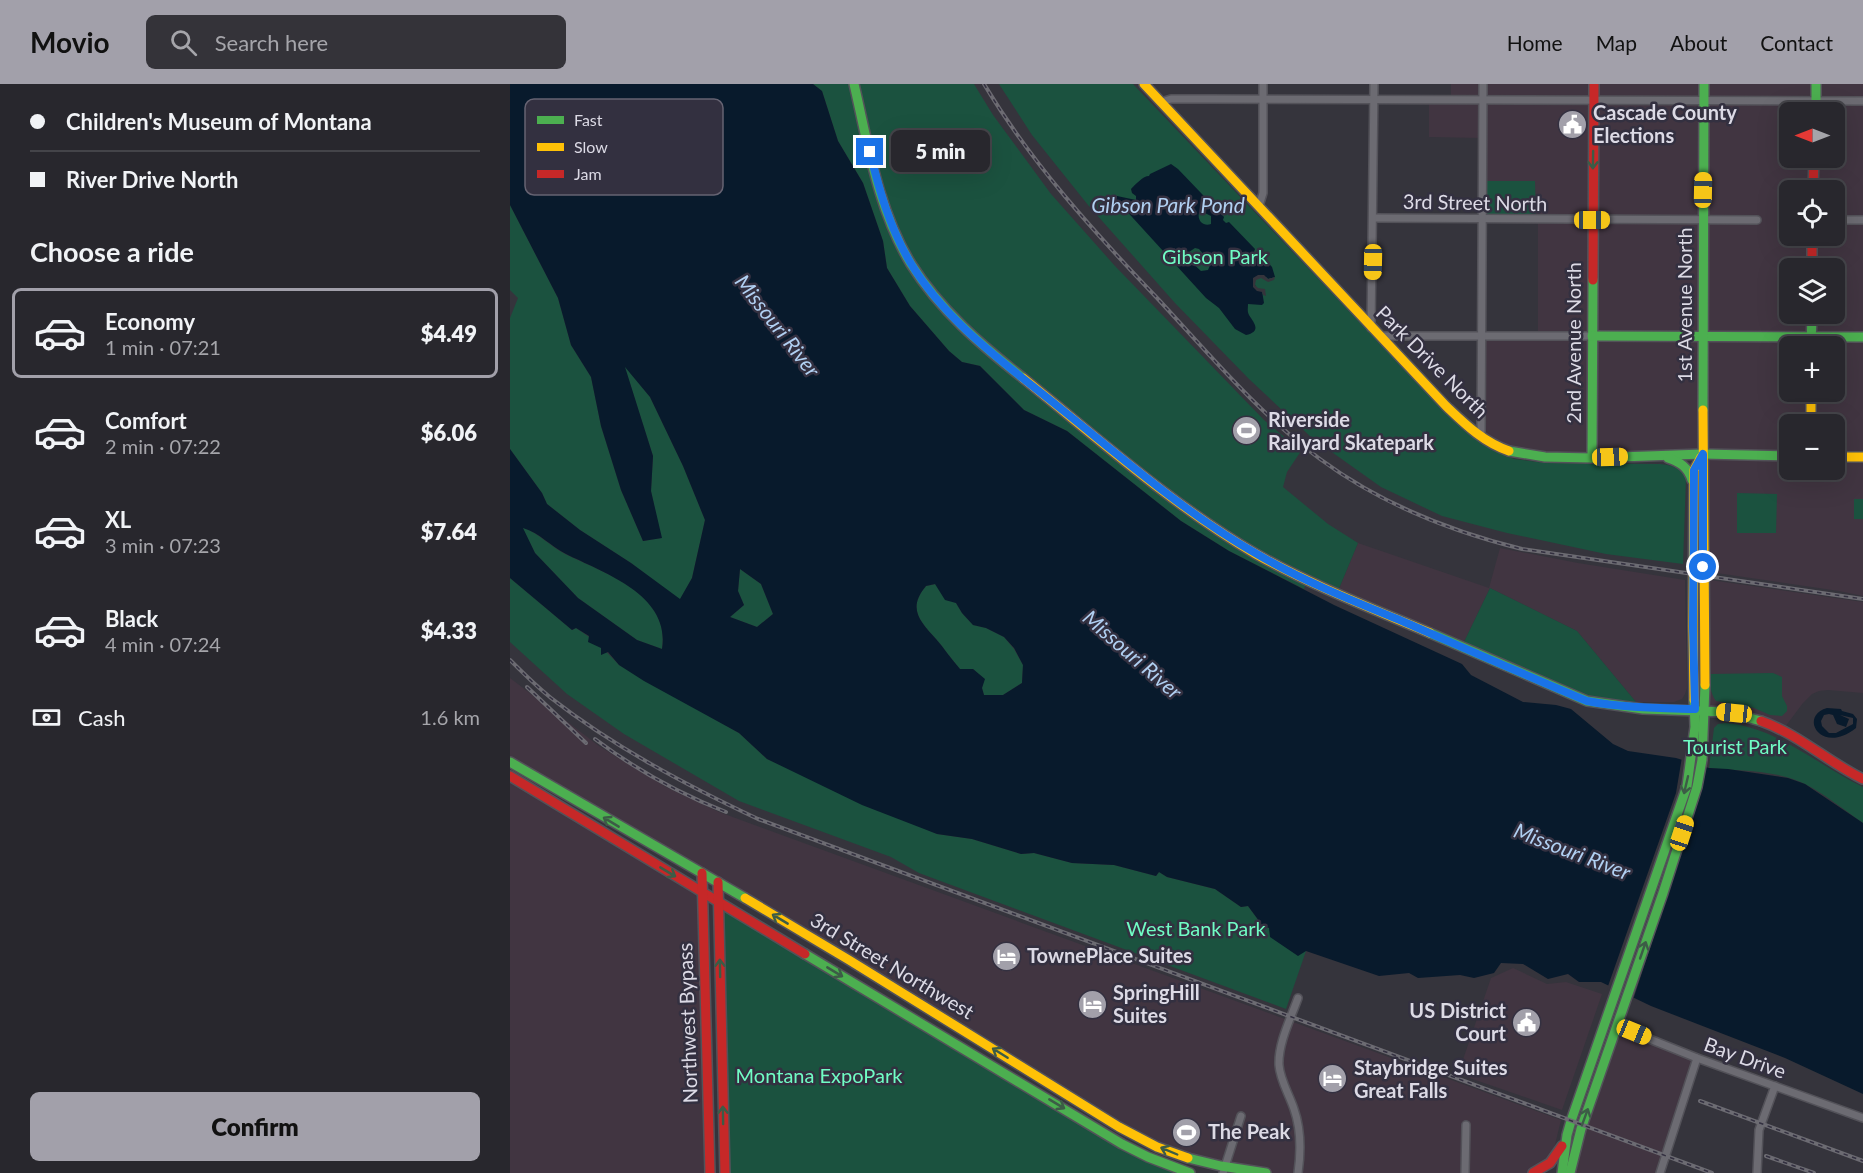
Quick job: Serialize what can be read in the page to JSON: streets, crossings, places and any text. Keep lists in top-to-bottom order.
{
  "streets": {
    "main road": [
      "1st Avenue North",
      "2nd Avenue North",
      "Park Drive North",
      "3rd Street Northwest",
      "Northwest Bypass"
    ],
    "street": ["3rd Street North", "Bay Drive"]
  },
  "crossings": [
    ["3rd Street North", "1st Avenue North"],
    ["3rd Street North", "2nd Avenue North"],
    ["1st Avenue North", "Park Drive North"],
    ["2nd Avenue North", "Park Drive North"],
    ["3rd Street Northwest", "Northwest Bypass"]
  ],
  "water": ["Gibson Park Pond", "Missouri River"],
  "parks": [
    "Gibson Park",
    "Tourist Park",
    "West Bank Park",
    "Montana ExpoPark"
  ],
  "places": {
    "public building": ["Cascade County Elections", "US District Court"],
    "sports": ["Riverside Railyard Skatepark", "The Peak"],
    "hotel": ["TownePlace Suites", "SpringHill Suites", "Staybridge Suites Great Falls"]
  },
  "legend": ["Fast", "Slow", "Jam"],
  "north": "left",
  "page": {
    "header": "Movio",
    "search": "Search here",
    "nav": [
      "Home",
      "Map",
      "About",
      "Contact"
    ],
    "banner": ["Children's Museum of Montana", "River Drive North"],
    "map_buttons": ["+", "−"],
    "bubble": "5 min",
    "heading": "Choose a ride",
    "list": [
      {
        "name": "Economy",
        "note": "1 min · 07:21",
        "value": "$4.49"
      },
      {
        "name": "Comfort",
        "note": "2 min · 07:22",
        "value": "$6.06"
      },
      {
        "name": "XL",
        "note": "3 min · 07:23",
        "value": "$7.64"
      },
      {
        "name": "Black",
        "note": "4 min · 07:24",
        "value": "$4.33"
      }
    ],
    "pay": ["Cash", "1.6 km"],
    "buttons": "Confirm"
  }
}
